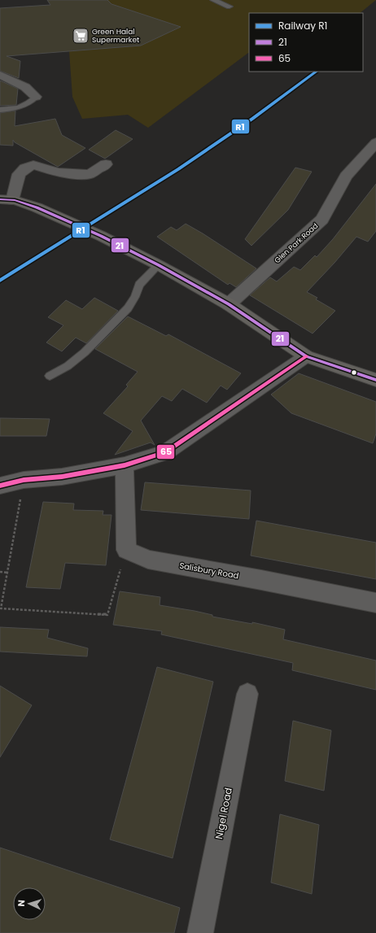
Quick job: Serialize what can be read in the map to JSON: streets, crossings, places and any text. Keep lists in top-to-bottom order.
{
  "streets": {
    "street": ["Glen Park Road", "Salisbury Road", "Nigel Road"]
  },
  "places": {
    "supermarket": ["Green Halal Supermarket"]
  },
  "lines": ["rail line R1", "transit line 21", "transit line 65"],
  "legend": ["Railway R1", "21", "65"],
  "north": "left"
}
